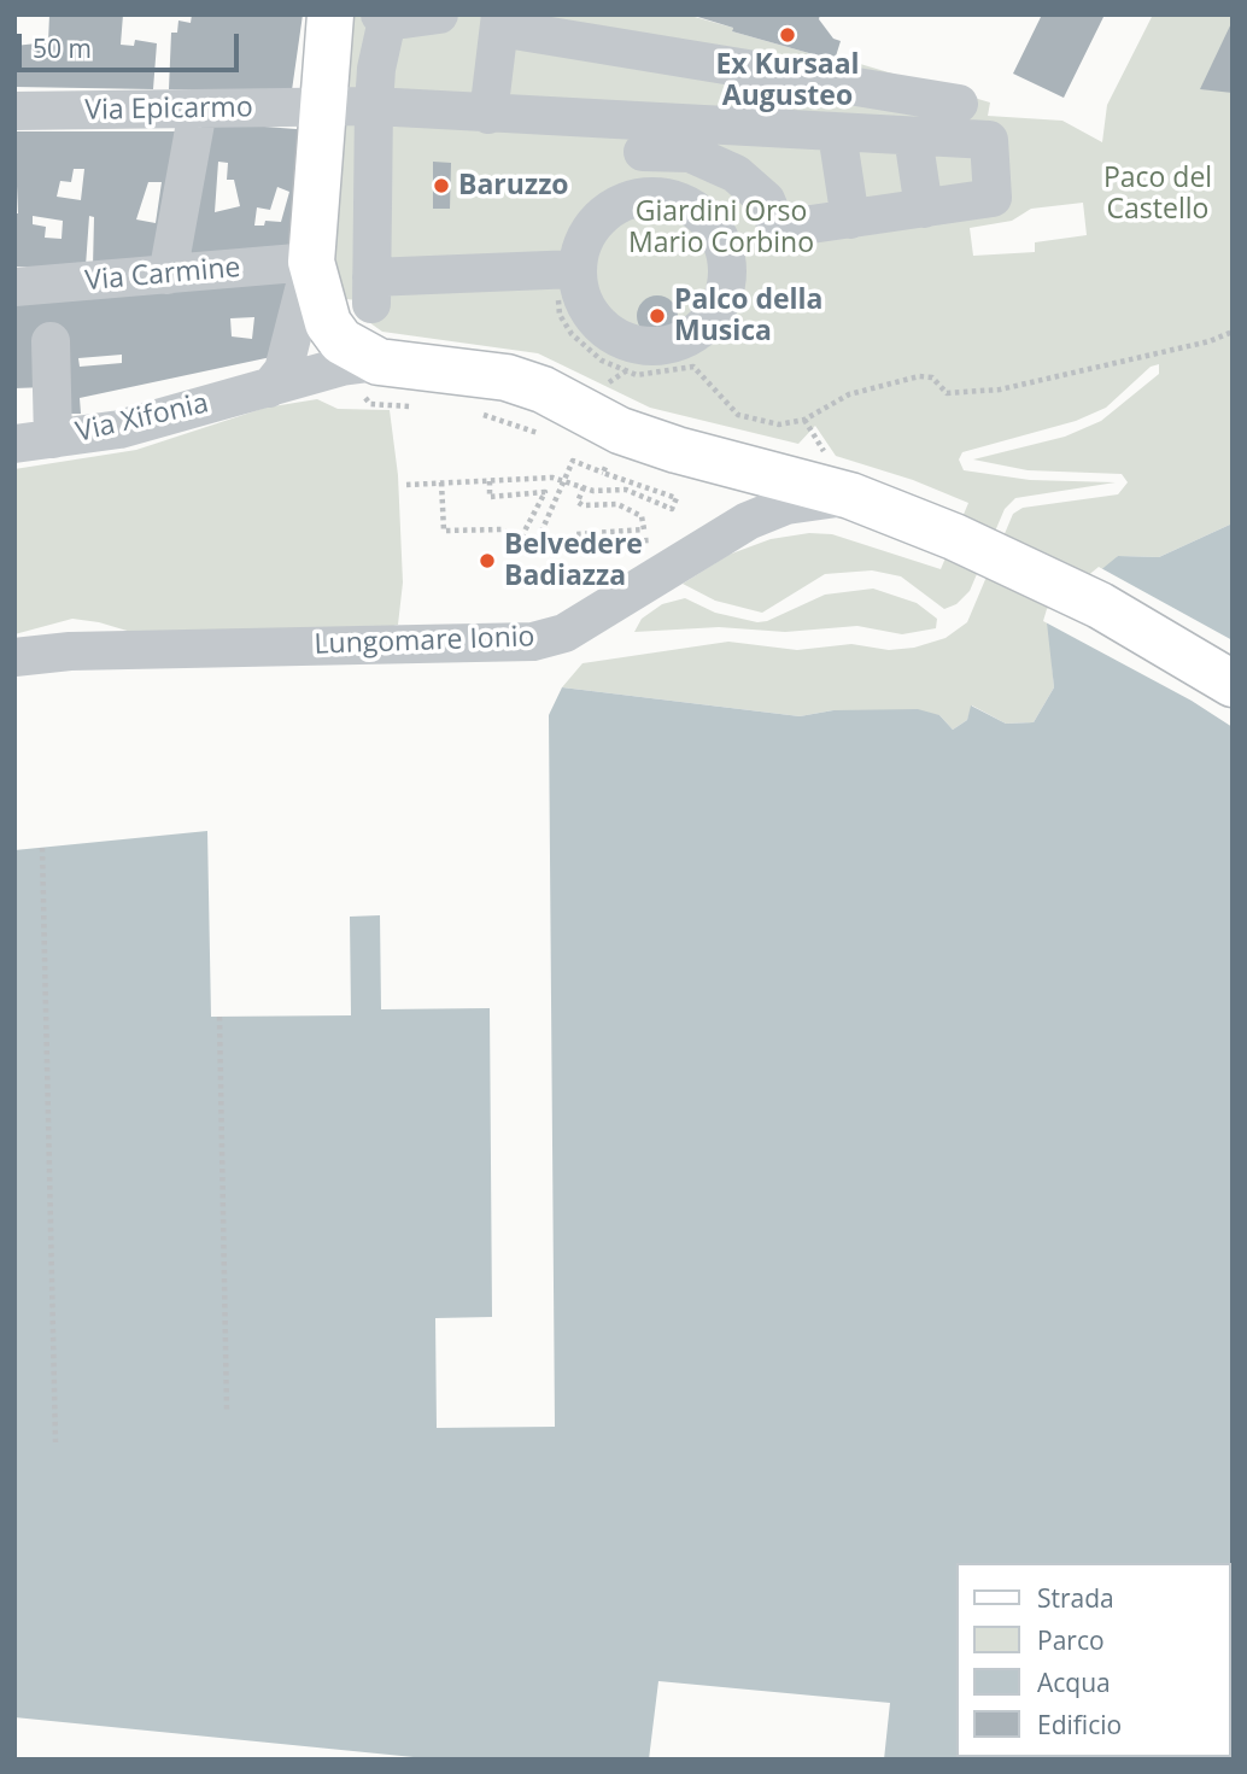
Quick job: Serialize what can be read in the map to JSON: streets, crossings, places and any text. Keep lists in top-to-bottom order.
{
  "streets": {
    "street": [
      "Via Epicarmo",
      "Via Carmine",
      "Via Xifonia",
      "Lungomare Ionio"
    ]
  },
  "parks": ["Paco del Castello", "Giardini Orso Mario Corbino"],
  "places": [
    "Ex Kursaal Augusteo",
    "Baruzzo",
    "Palco della Musica",
    "Belvedere Badiazza"
  ],
  "legend": [
    "Strada",
    "Parco",
    "Acqua",
    "Edificio"
  ],
  "scale_bar": "50 m"
}
